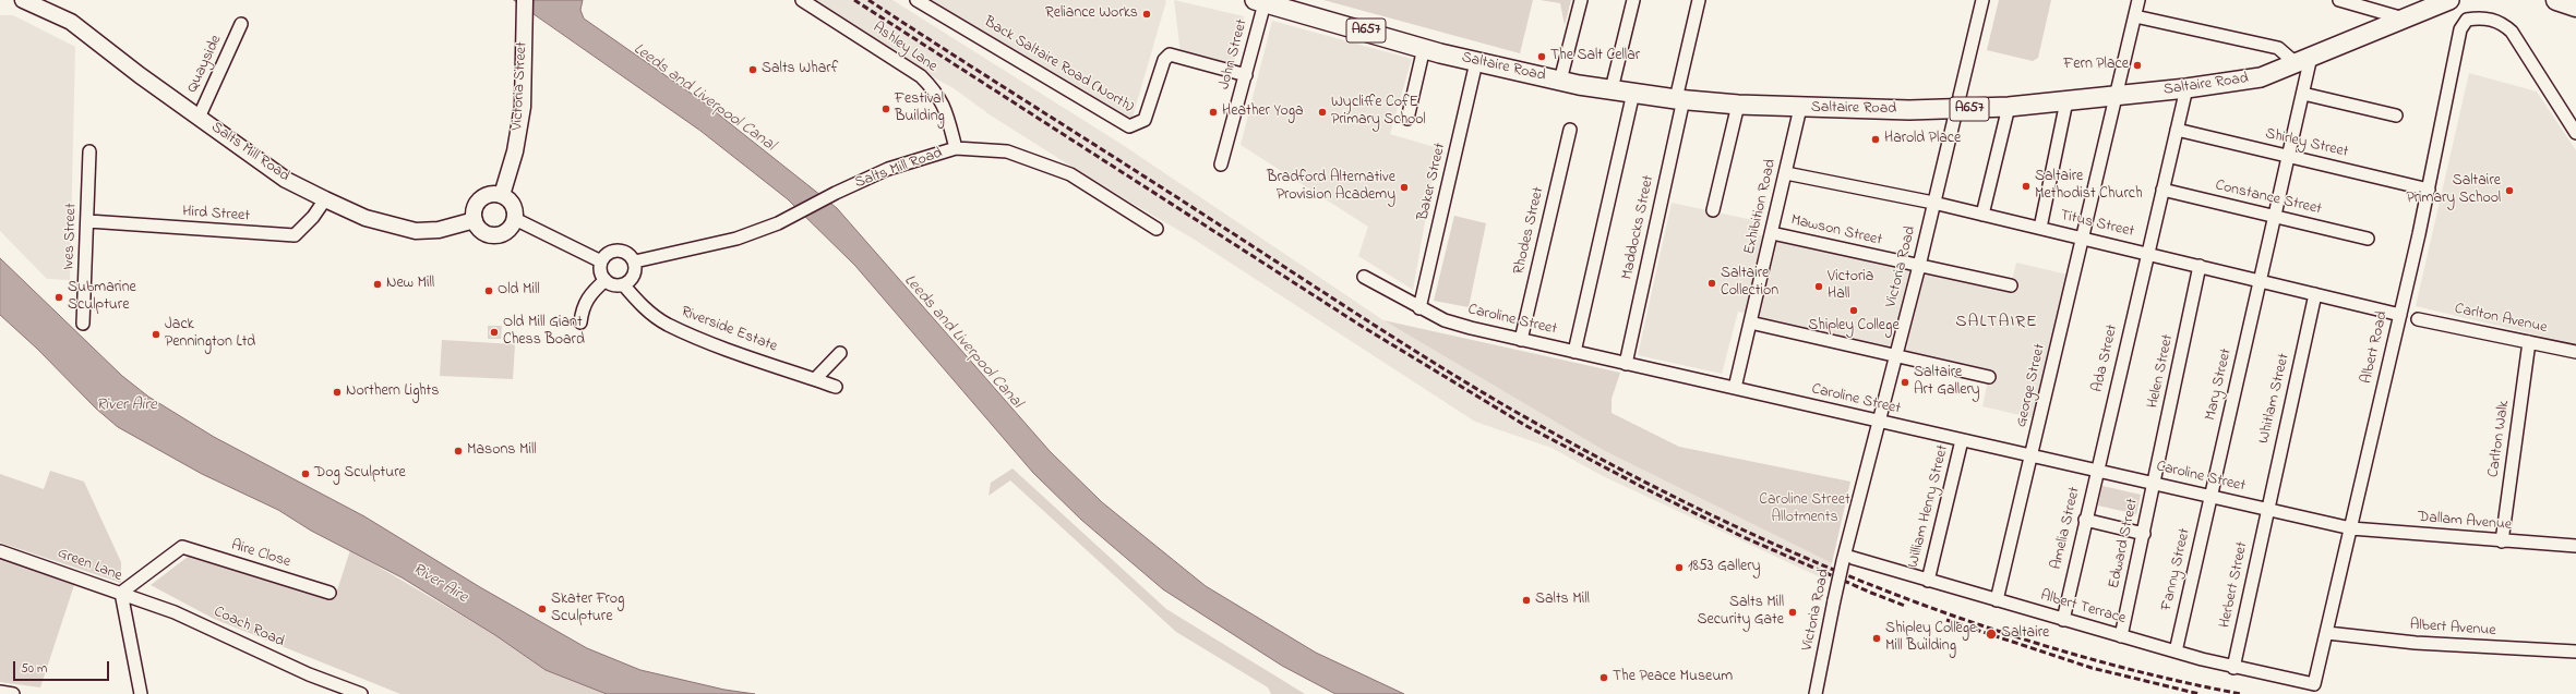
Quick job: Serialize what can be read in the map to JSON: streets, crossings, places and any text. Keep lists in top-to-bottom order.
{
  "streets": {
    "main road": ["A657", "Saltaire Road"],
    "street": [
      "Ashley Lane",
      "John Street",
      "Quayside",
      "Back Saltaire Road (North)",
      "Victoria Street",
      "Shirley Street",
      "Salts Mill Road",
      "Baker Street",
      "Constance Street",
      "Exhibition Road",
      "Hird Street",
      "Titus Street",
      "Maddocks Street",
      "Rhodes Street",
      "Mawson Street",
      "Ives Street",
      "Victoria Road",
      "Carlton Avenue",
      "Caroline Street",
      "Riverside Estate",
      "Albert Road",
      "Ada Street",
      "Helen Street",
      "Mary Street",
      "George Street",
      "Whitlam Street",
      "Carlton Walk",
      "William Henry Street",
      "Dallam Avenue",
      "Amelia Street",
      "Edward Street",
      "Aire Close",
      "Green Lane",
      "Fanny Street",
      "Herbert Street",
      "Albert Terrace",
      "Coach Road",
      "Albert Avenue"
    ]
  },
  "crossings": [
    ["Ashley Lane", "Salts Mill Road"],
    ["John Street", "Back Saltaire Road (North)"],
    ["John Street", "Saltaire Road"],
    ["Quayside", "Salts Mill Road"],
    ["Saltaire Road", "Baker Street"],
    ["Saltaire Road", "Exhibition Road"],
    ["Saltaire Road", "Maddocks Street"],
    ["Saltaire Road", "Victoria Road"],
    ["Saltaire Road", "Ada Street"],
    ["Saltaire Road", "Mary Street"],
    ["Saltaire Road", "George Street"],
    ["Victoria Street", "Salts Mill Road"],
    ["Shirley Street", "Albert Road"],
    ["Shirley Street", "Ada Street"],
    ["Shirley Street", "Mary Street"],
    ["Salts Mill Road", "Hird Street"],
    ["Salts Mill Road", "Riverside Estate"],
    ["Baker Street", "Caroline Street"],
    ["Constance Street", "Ada Street"],
    ["Constance Street", "Mary Street"],
    ["Exhibition Road", "Titus Street"],
    ["Exhibition Road", "Mawson Street"],
    ["Exhibition Road", "Caroline Street"],
    ["Hird Street", "Ives Street"],
    ["Titus Street", "Victoria Road"],
    ["Titus Street", "Albert Road"],
    ["Titus Street", "Ada Street"],
    ["Titus Street", "Helen Street"],
    ["Titus Street", "Mary Street"],
    ["Titus Street", "George Street"],
    ["Titus Street", "Whitlam Street"],
    ["Maddocks Street", "Caroline Street"],
    ["Rhodes Street", "Caroline Street"],
    ["Mawson Street", "Victoria Road"],
    ["Victoria Road", "Caroline Street"],
    ["Victoria Road", "Albert Terrace"],
    ["Carlton Avenue", "Carlton Walk"],
    ["Caroline Street", "Albert Road"],
    ["Caroline Street", "Ada Street"],
    ["Caroline Street", "Helen Street"],
    ["Caroline Street", "Mary Street"],
    ["Caroline Street", "George Street"],
    ["Caroline Street", "Whitlam Street"],
    ["Caroline Street", "William Henry Street"],
    ["Caroline Street", "Dallam Avenue"],
    ["Caroline Street", "Amelia Street"],
    ["Caroline Street", "Edward Street"],
    ["Caroline Street", "Fanny Street"],
    ["Caroline Street", "Herbert Street"],
    ["Albert Road", "Dallam Avenue"],
    ["Albert Road", "Albert Terrace"],
    ["Albert Road", "Albert Avenue"],
    ["Ada Street", "Amelia Street"],
    ["Helen Street", "Edward Street"],
    ["Mary Street", "Fanny Street"],
    ["George Street", "Albert Terrace"],
    ["Whitlam Street", "Herbert Street"],
    ["Carlton Walk", "Dallam Avenue"],
    ["William Henry Street", "Albert Terrace"],
    ["Amelia Street", "Albert Terrace"],
    ["Edward Street", "Albert Terrace"],
    ["Aire Close", "Green Lane"],
    ["Aire Close", "Coach Road"],
    ["Green Lane", "Coach Road"],
    ["Fanny Street", "Albert Terrace"],
    ["Herbert Street", "Albert Terrace"]
  ],
  "districts": ["SALTAIRE"],
  "water": ["Leeds and Liverpool Canal", "River Aire"],
  "parks": ["Caroline Street Allotments"],
  "places": [
    "Reliance Works",
    "The Salt Cellar",
    "Fern Place",
    "Salts Wharf",
    "Festival Building",
    "Heather Yoga",
    "Wycliffe CofE Primary School",
    "Harold Place",
    "Saltaire Methodist Church",
    "Bradford Alternative Provision Academy",
    "Saltaire Primary School",
    "Saltaire Collection",
    "New Mill",
    "Victoria Hall",
    "Old Mill",
    "Submarine Sculpture",
    "Shipley College",
    "Old Mill Giant Chess Board",
    "Jack Pennington Ltd",
    "Saltaire Art Gallery",
    "Northern Lights",
    "Masons Mill",
    "Dog Sculpture",
    "1853 Gallery",
    "Salts Mill",
    "Skater Frog Sculpture",
    "Salts Mill Security Gate",
    "Saltaire",
    "Shipley College: Mill Building",
    "The Peace Museum"
  ],
  "scale_bar": "50 m"
}
